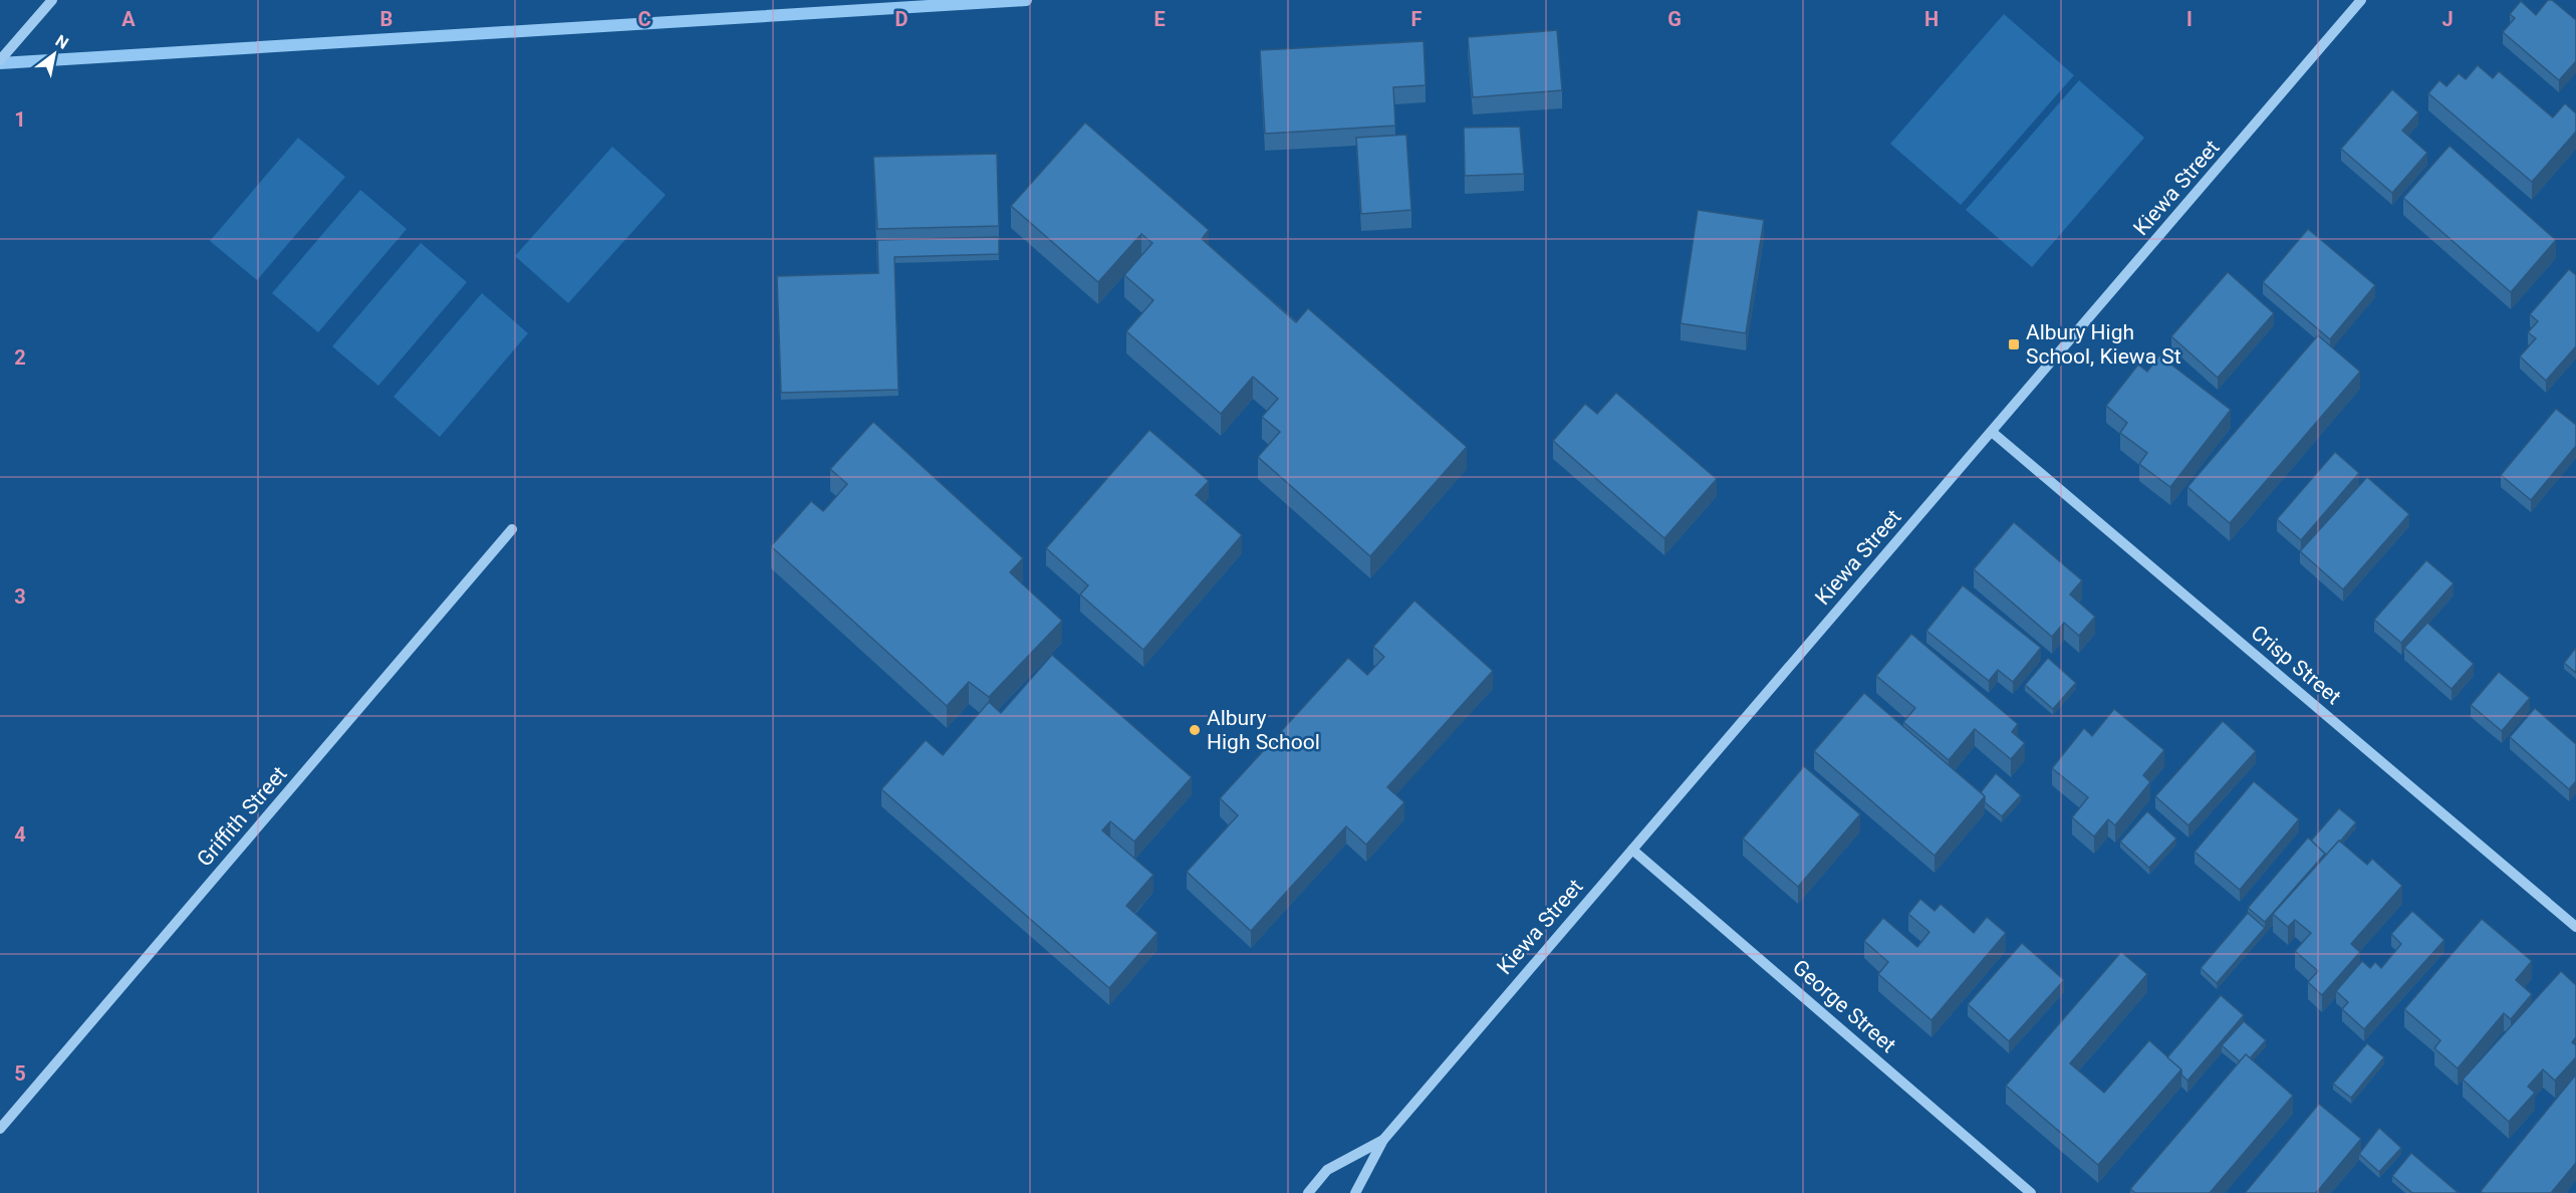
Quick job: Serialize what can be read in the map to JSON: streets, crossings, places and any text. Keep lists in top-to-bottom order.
{
  "streets": {
    "street": [
      "Kiewa Street",
      "Crisp Street",
      "Griffith Street",
      "George Street"
    ]
  },
  "crossings": [
    ["Kiewa Street", "Crisp Street"],
    ["Kiewa Street", "George Street"]
  ],
  "places": {
    "transit": ["Albury High School, Kiewa St"],
    "other": ["Albury High School"]
  },
  "north": "top right",
  "grid": {
    "columns": [
      "A",
      "B",
      "C",
      "D",
      "E",
      "F",
      "G",
      "H",
      "I",
      "J"
    ],
    "rows": [
      "1",
      "2",
      "3",
      "4",
      "5"
    ]
  }
}
